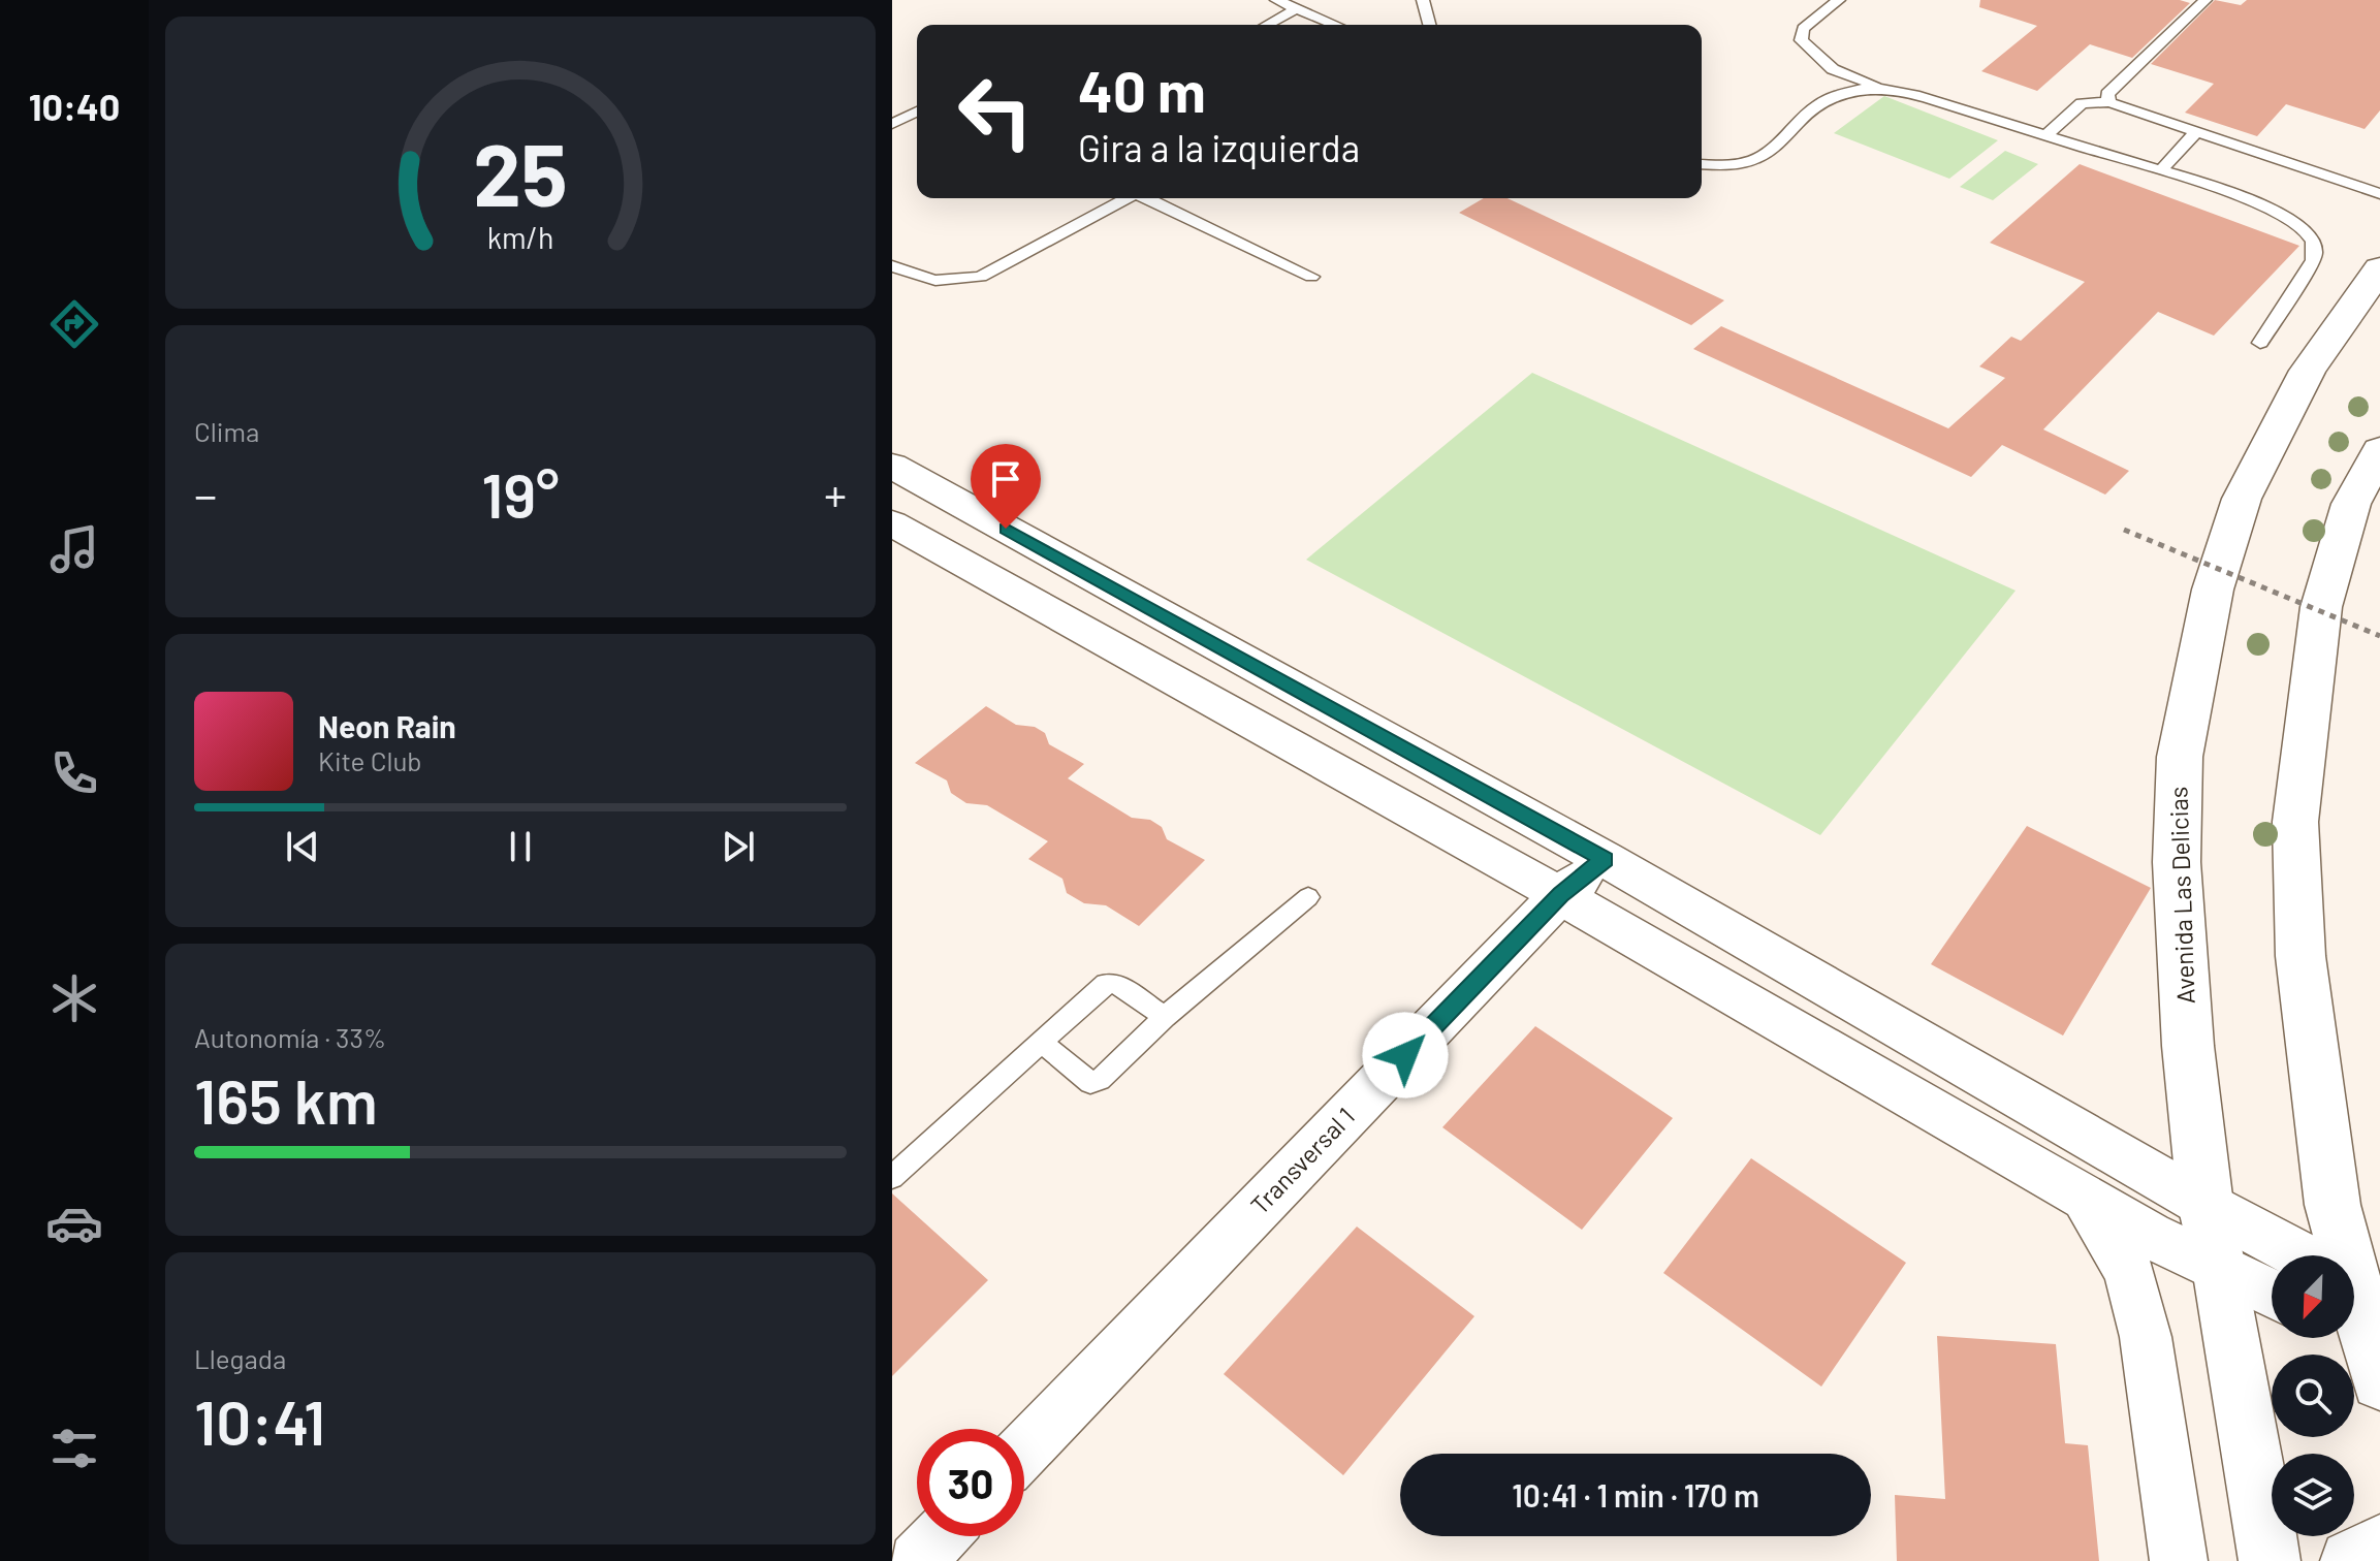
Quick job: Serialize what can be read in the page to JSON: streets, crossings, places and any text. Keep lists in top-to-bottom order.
{
  "streets": {
    "main road": ["Avenida Las Delicias"],
    "street": ["Transversal 1"]
  },
  "north": "bottom left",
  "page": {
    "tabs": "10:40",
    "turn": ["40 m", "Gira a la izquierda"],
    "tile": [
      "Clima",
      ["Autonomía · 33%", "165 km"],
      ["Llegada", "10:41"]
    ],
    "heat": ["−", "19°", "+"],
    "song": ["Neon Rain", "Kite Club"],
    "limit": "30",
    "trip": "10:41 · 1 min · 170 m",
    "gauge": ["25", "km/h"]
  }
}
